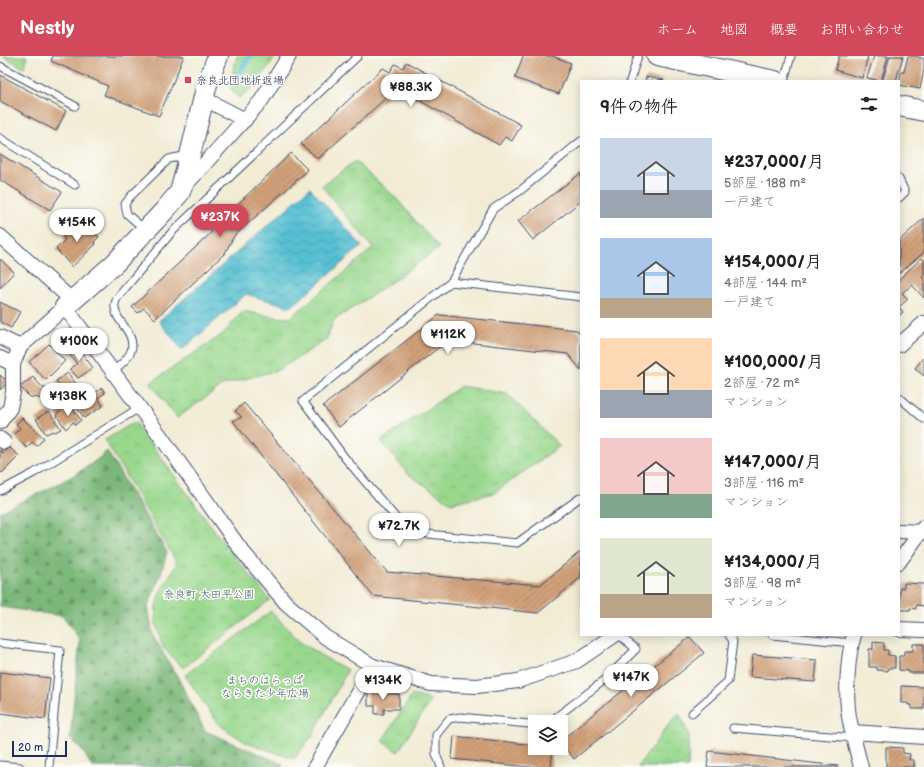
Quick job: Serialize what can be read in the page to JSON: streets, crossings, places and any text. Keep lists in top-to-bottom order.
{
  "parks": ["奈良町 大田平公園", "まちのはらっぱ ならきた少年広場"],
  "places": {
    "transit": ["奈良北団地折返場"]
  },
  "scale_bar": "20 m",
  "page": {
    "header": "Nestly",
    "nav": [
      "ホーム",
      "地図",
      "概要",
      "お問い合わせ"
    ],
    "price": [
      "¥88.3K",
      "¥237K",
      "¥154K",
      "¥112K",
      "¥100K",
      "¥138K",
      "¥72.7K",
      "¥147K",
      "¥134K"
    ],
    "heading": "9件の物件",
    "list": [
      {
        "name": "¥237,000/月",
        "note": "5部屋 · 188 m² · 一戸建て"
      },
      {
        "name": "¥154,000/月",
        "note": "4部屋 · 144 m² · 一戸建て"
      },
      {
        "name": "¥100,000/月",
        "note": "2部屋 · 72 m² · マンション"
      },
      {
        "name": "¥147,000/月",
        "note": "3部屋 · 116 m² · マンション"
      },
      {
        "name": "¥134,000/月",
        "note": "3部屋 · 98 m² · マンション"
      }
    ],
    "scale": "20 m"
  }
}
